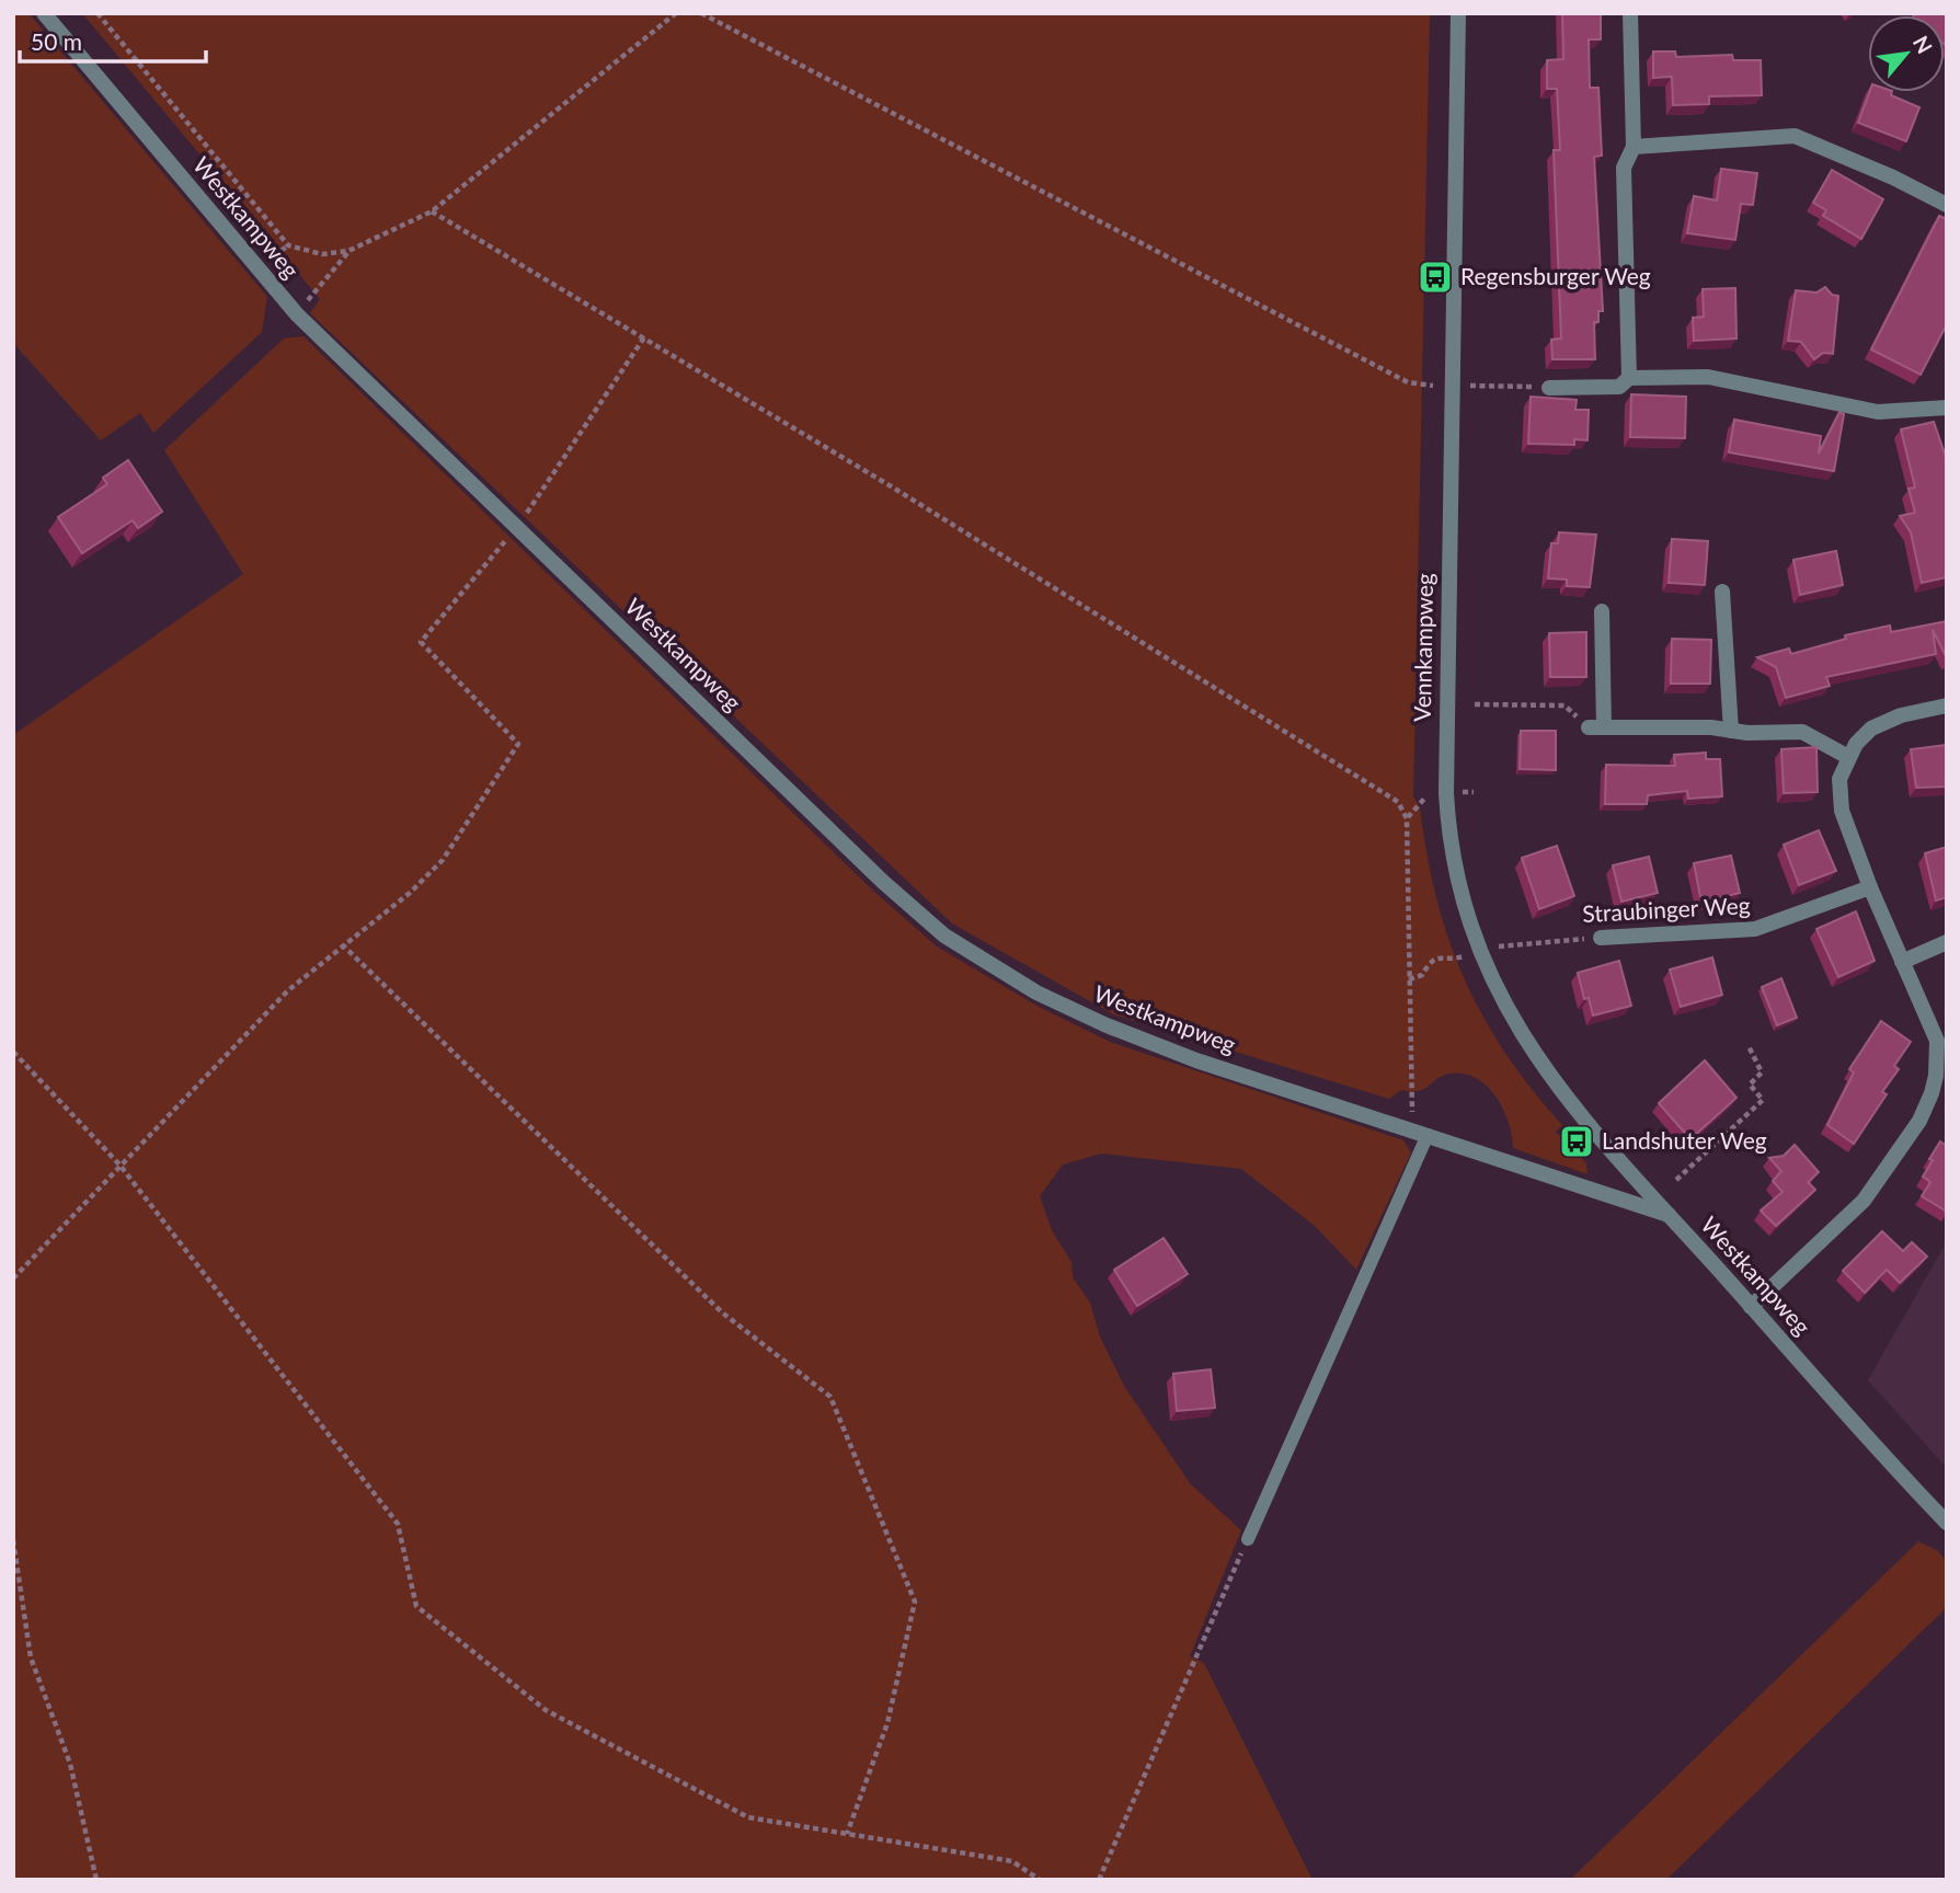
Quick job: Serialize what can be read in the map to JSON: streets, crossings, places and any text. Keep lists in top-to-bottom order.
{
  "streets": {
    "street": ["Westkampweg", "Vennkampweg", "Straubinger Weg"]
  },
  "crossings": [
    ["Westkampweg", "Vennkampweg"],
    ["Vennkampweg", "Straubinger Weg"]
  ],
  "places": {
    "bus stop": ["Regensburger Weg", "Landshuter Weg"]
  },
  "scale_bar": "50 m",
  "north": "top right"
}
